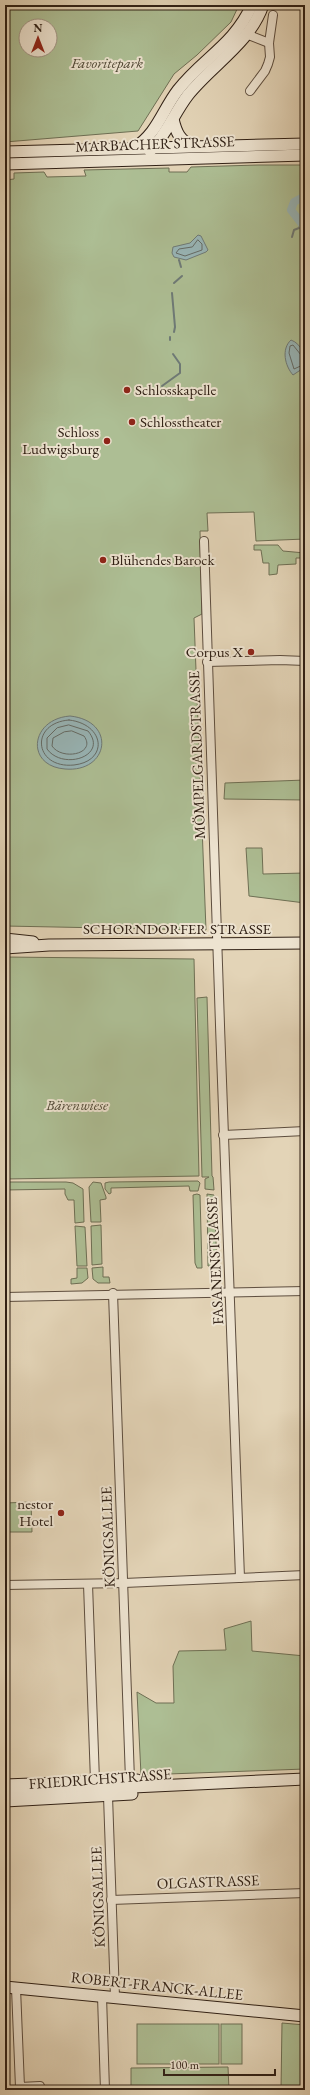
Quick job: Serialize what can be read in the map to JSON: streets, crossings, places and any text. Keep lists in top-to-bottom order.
{
  "streets": {
    "main road": [
      "MARBACHER STRASSE",
      "SCHORNDORFER STRASSE",
      "FRIEDRICHSTRASSE",
      "ROBERT-FRANCK-ALLEE"
    ],
    "street": [
      "MÖMPELGARDSTRASSE",
      "FASANENSTRASSE",
      "KÖNIGSALLEE",
      "OLGASTRASSE"
    ]
  },
  "crossings": [
    ["MÖMPELGARDSTRASSE", "SCHORNDORFER STRASSE"],
    ["MÖMPELGARDSTRASSE", "FASANENSTRASSE"],
    ["SCHORNDORFER STRASSE", "FASANENSTRASSE"],
    ["KÖNIGSALLEE", "FRIEDRICHSTRASSE"],
    ["KÖNIGSALLEE", "OLGASTRASSE"],
    ["KÖNIGSALLEE", "ROBERT-FRANCK-ALLEE"]
  ],
  "parks": ["Favoritepark", "Bärenwiese"],
  "places": [
    "Schlosskapelle",
    "Schlosstheater",
    "Schloss Ludwigsburg",
    "Blühendes Barock",
    "Corpus X",
    "nestor Hotel"
  ],
  "scale_bar": "100 m",
  "north": "top"
}
